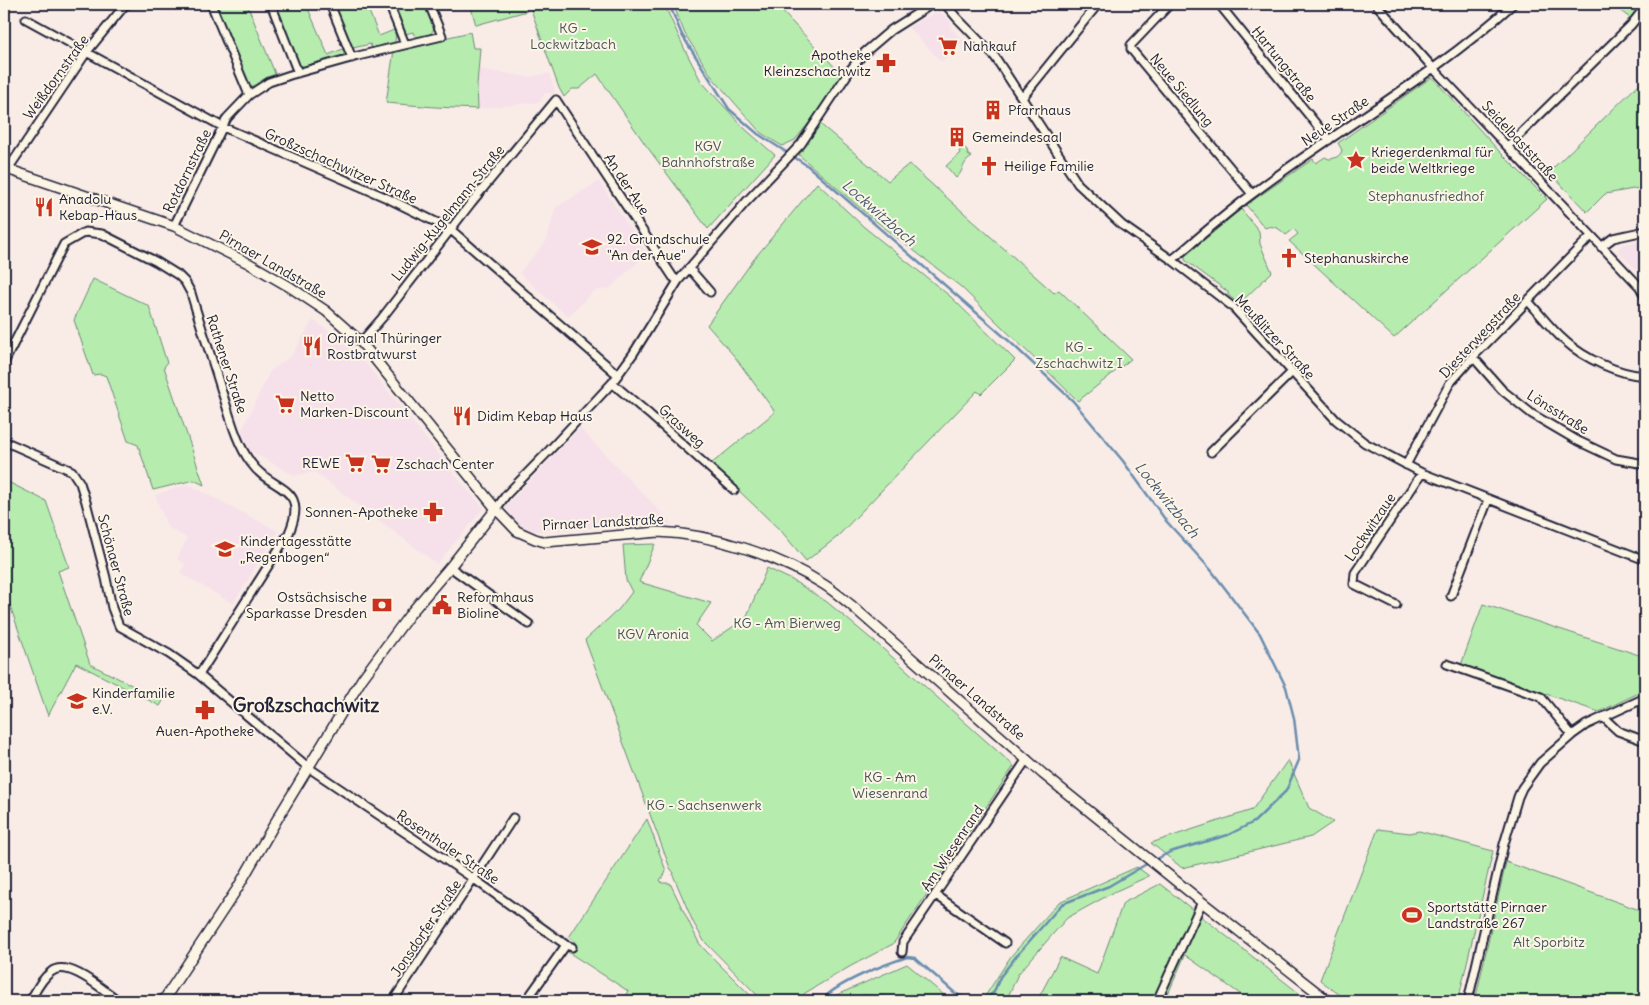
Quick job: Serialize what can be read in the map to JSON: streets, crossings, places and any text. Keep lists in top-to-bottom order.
{
  "streets": {
    "street": [
      "Hartungstraße",
      "Weißdornstraße",
      "Neue Siedlung",
      "Neue Straße",
      "Seidelbaststraße",
      "Großzschachwitzer Straße",
      "Rotdornstraße",
      "An der Aue",
      "Ludwig-Kugelmann-Straße",
      "Pirnaer Landstraße",
      "Diesterwegstraße",
      "Meußlitzer Straße",
      "Rathener Straße",
      "Lönsstraße",
      "Grasweg",
      "Lockwitzaue",
      "Schönaer Straße",
      "Rosenthaler Straße",
      "Am Wiesenrand",
      "Jonsdorfer Straße"
    ]
  },
  "crossings": [
    ["Hartungstraße", "Neue Straße"],
    ["Weißdornstraße", "Großzschachwitzer Straße"],
    ["Weißdornstraße", "Pirnaer Landstraße"],
    ["Neue Siedlung", "Neue Straße"],
    ["Neue Straße", "Seidelbaststraße"],
    ["Neue Straße", "Meußlitzer Straße"],
    ["Seidelbaststraße", "Diesterwegstraße"],
    ["Großzschachwitzer Straße", "Rotdornstraße"],
    ["Großzschachwitzer Straße", "Ludwig-Kugelmann-Straße"],
    ["Rotdornstraße", "Pirnaer Landstraße"],
    ["An der Aue", "Ludwig-Kugelmann-Straße"],
    ["Ludwig-Kugelmann-Straße", "Pirnaer Landstraße"],
    ["Pirnaer Landstraße", "Am Wiesenrand"],
    ["Diesterwegstraße", "Meußlitzer Straße"],
    ["Diesterwegstraße", "Lönsstraße"],
    ["Meußlitzer Straße", "Lockwitzaue"],
    ["Rathener Straße", "Schönaer Straße"],
    ["Schönaer Straße", "Rosenthaler Straße"],
    ["Rosenthaler Straße", "Jonsdorfer Straße"]
  ],
  "districts": ["Großzschachwitz"],
  "water": ["Lockwitzbach"],
  "parks": [
    "KG - Lockwitzbach",
    "KGV Bahnhofstraße",
    "Stephanusfriedhof",
    "KG - Zschachwitz I",
    "KG - Am Bierweg",
    "KGV Aronia",
    "KG - Am Wiesenrand",
    "KG - Sachsenwerk",
    "Alt Sporbitz"
  ],
  "places": {
    "supermarket": [
      "Nahkauf",
      "Netto Marken-Discount",
      "REWE",
      "Zschach Center"
    ],
    "pharmacy": ["Apotheke Kleinzschachwitz", "Sonnen-Apotheke", "Auen-Apotheke"],
    "building": ["Pfarrhaus", "Gemeindesaal"],
    "place": ["Kriegerdenkmal für beide Weltkriege"],
    "church": ["Heilige Familie", "Stephanuskirche"],
    "restaurant": ["Anadolu Kebap-Haus", "Original Thüringer Rostbratwurst", "Didim Kebap Haus"],
    "school or university": ["92. Grundschule \"An der Aue\"", "Kindertagesstätte „Regenbogen“", "Kinderfamilie e.V."],
    "bank": ["Ostsächsische Sparkasse Dresden"],
    "public building": ["Reformhaus Bioline"],
    "sports": ["Sportstätte Pirnaer Landstraße 267"]
  }
}
